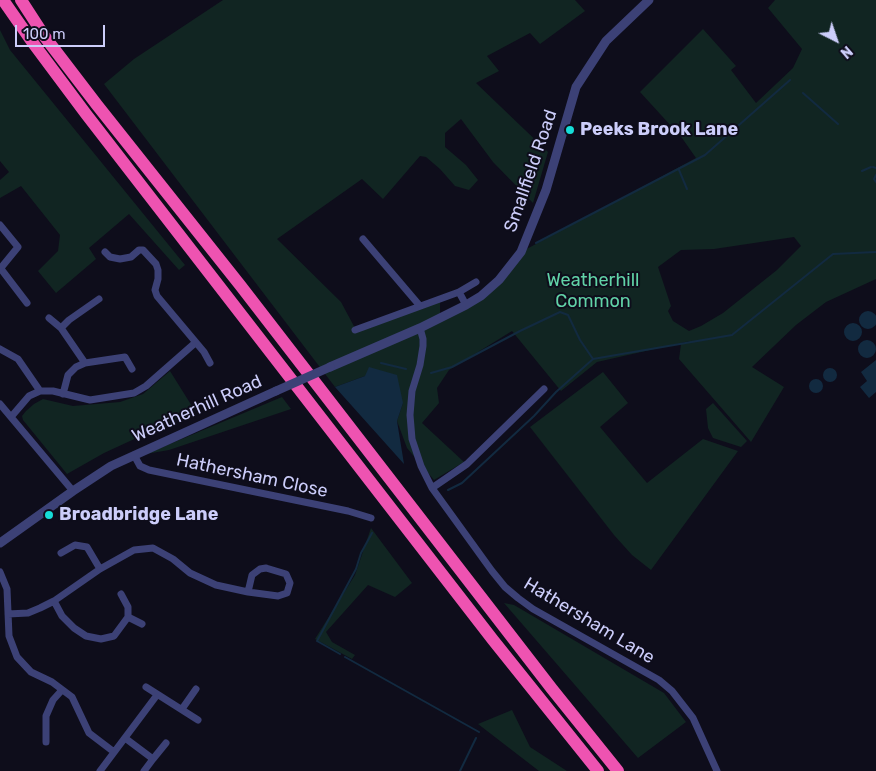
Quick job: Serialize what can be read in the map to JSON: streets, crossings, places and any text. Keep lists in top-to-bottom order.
{
  "streets": {
    "street": [
      "Smallfield Road",
      "Weatherhill Road",
      "Hathersham Close",
      "Hathersham Lane"
    ]
  },
  "crossings": [
    ["Smallfield Road", "Weatherhill Road"],
    ["Smallfield Road", "Hathersham Lane"],
    ["Weatherhill Road", "Hathersham Close"],
    ["Weatherhill Road", "Hathersham Lane"]
  ],
  "parks": ["Weatherhill Common"],
  "places": ["Peeks Brook Lane", "Broadbridge Lane"],
  "scale_bar": "100 m",
  "north": "bottom right"
}
